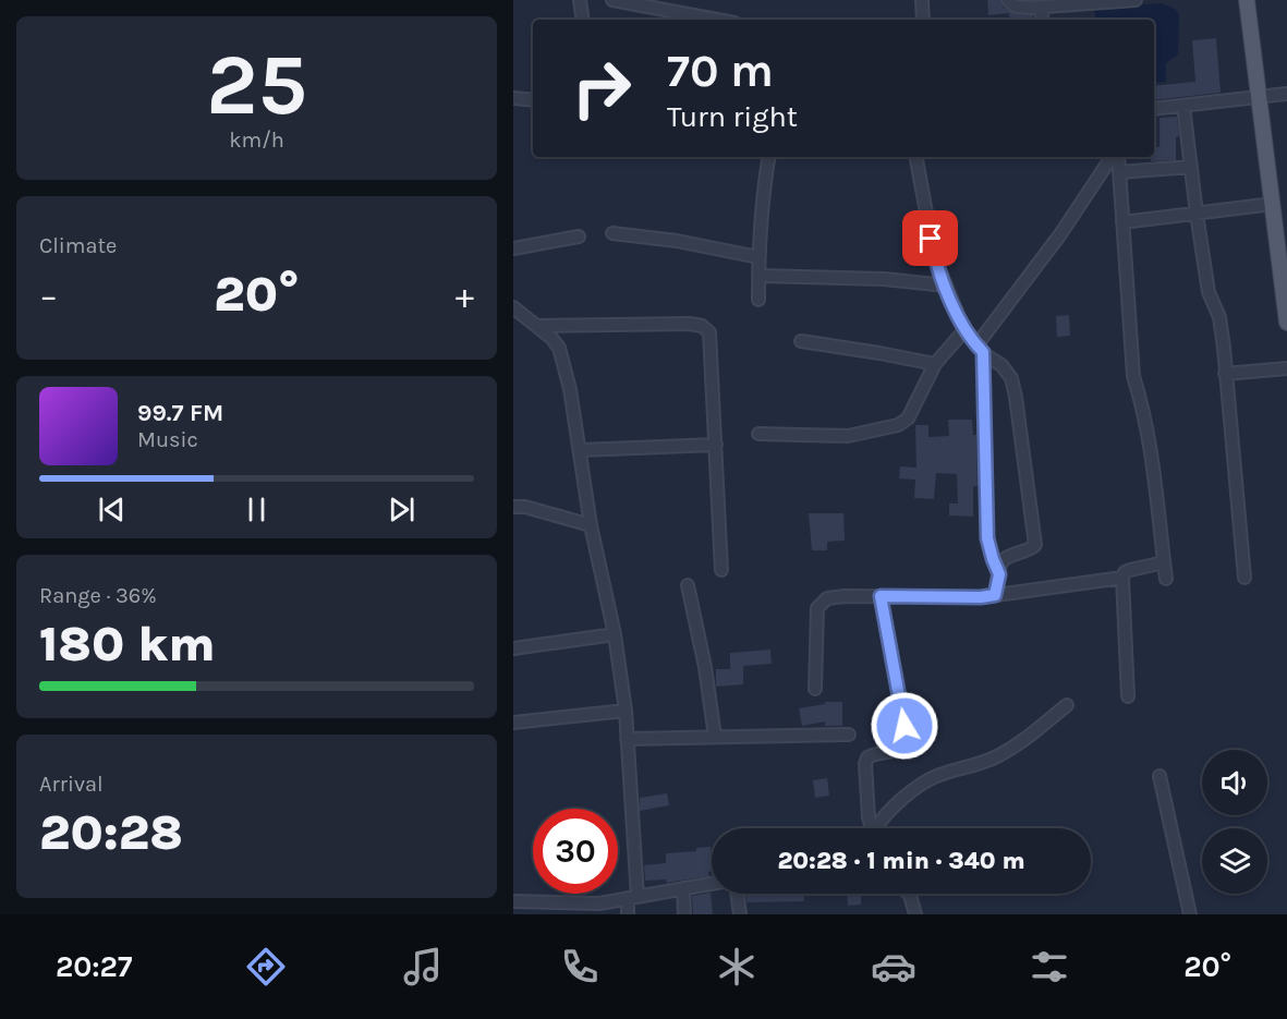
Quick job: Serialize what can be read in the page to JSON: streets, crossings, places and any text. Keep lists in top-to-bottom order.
{
  "page": {
    "tile": [
      ["25", "km/h"],
      "Climate",
      ["Range · 36%", "180 km"],
      ["Arrival", "20:28"]
    ],
    "turn": ["70 m", "Turn right"],
    "heat": ["−", "20°", "+"],
    "song": ["99.7 FM", "Music"],
    "limit": "30",
    "trip": "20:28 · 1 min · 340 m",
    "tabs": ["20:27", "20°"]
  }
}
